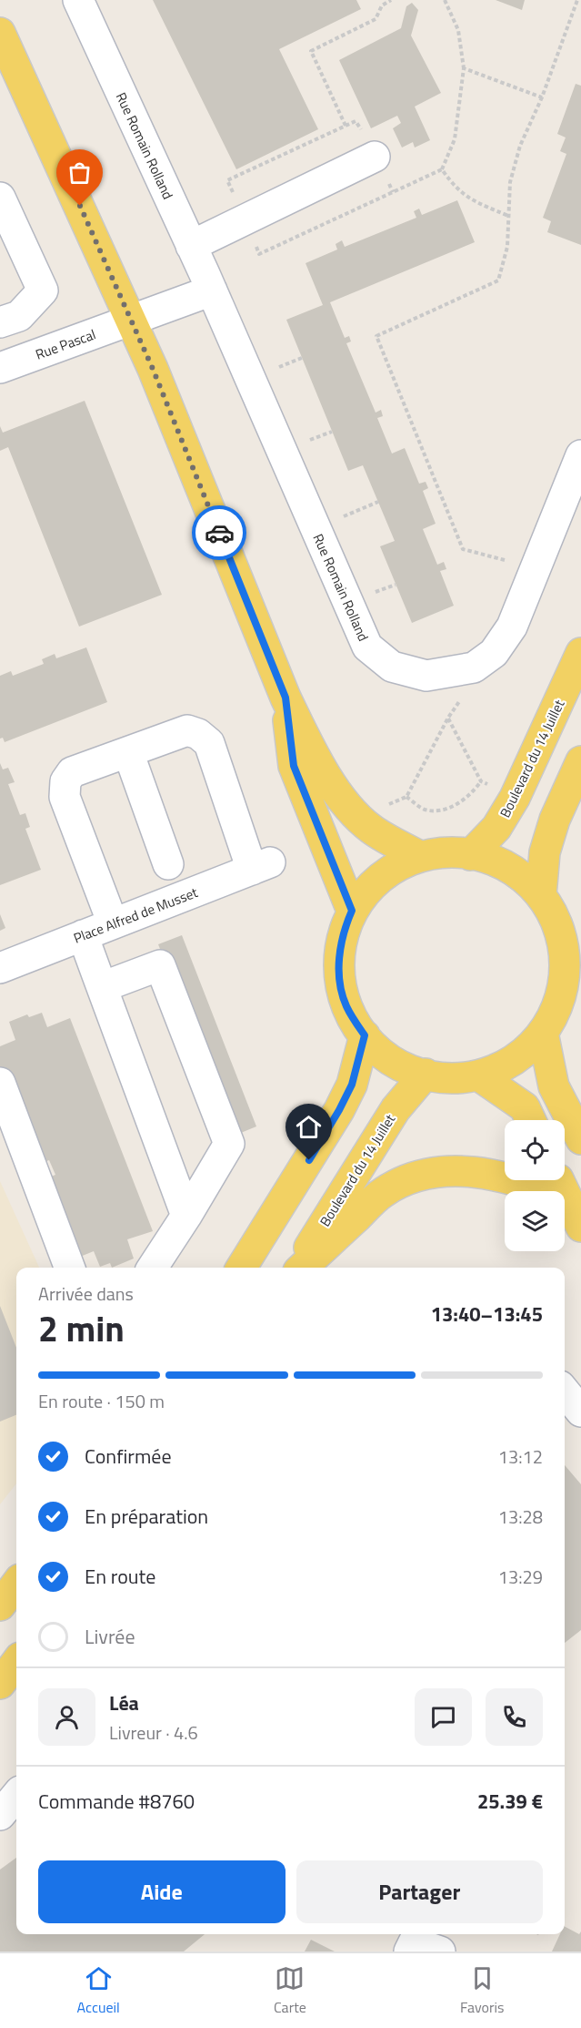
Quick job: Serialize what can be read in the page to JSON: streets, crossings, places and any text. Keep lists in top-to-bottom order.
{
  "streets": {
    "main road": ["Boulevard du 14 Juillet"],
    "street": ["Rue Romain Rolland", "Rue Pascal", "Place Alfred de Musset"]
  },
  "page": {
    "heading": ["2 min", "Arrivée dans", "13:40–13:45"],
    "panel": [
      "Léa",
      "Livreur · 4.6",
      "Commande #8760",
      "25.39 €"
    ],
    "bar": "En route · 150 m",
    "list": [
      ["Confirmée", "13:12"],
      ["En préparation", "13:28"],
      ["En route", "13:29"],
      "Livrée"
    ],
    "buttons": ["Aide", "Partager"],
    "tabs": ["Accueil", "Carte", "Favoris"]
  }
}
